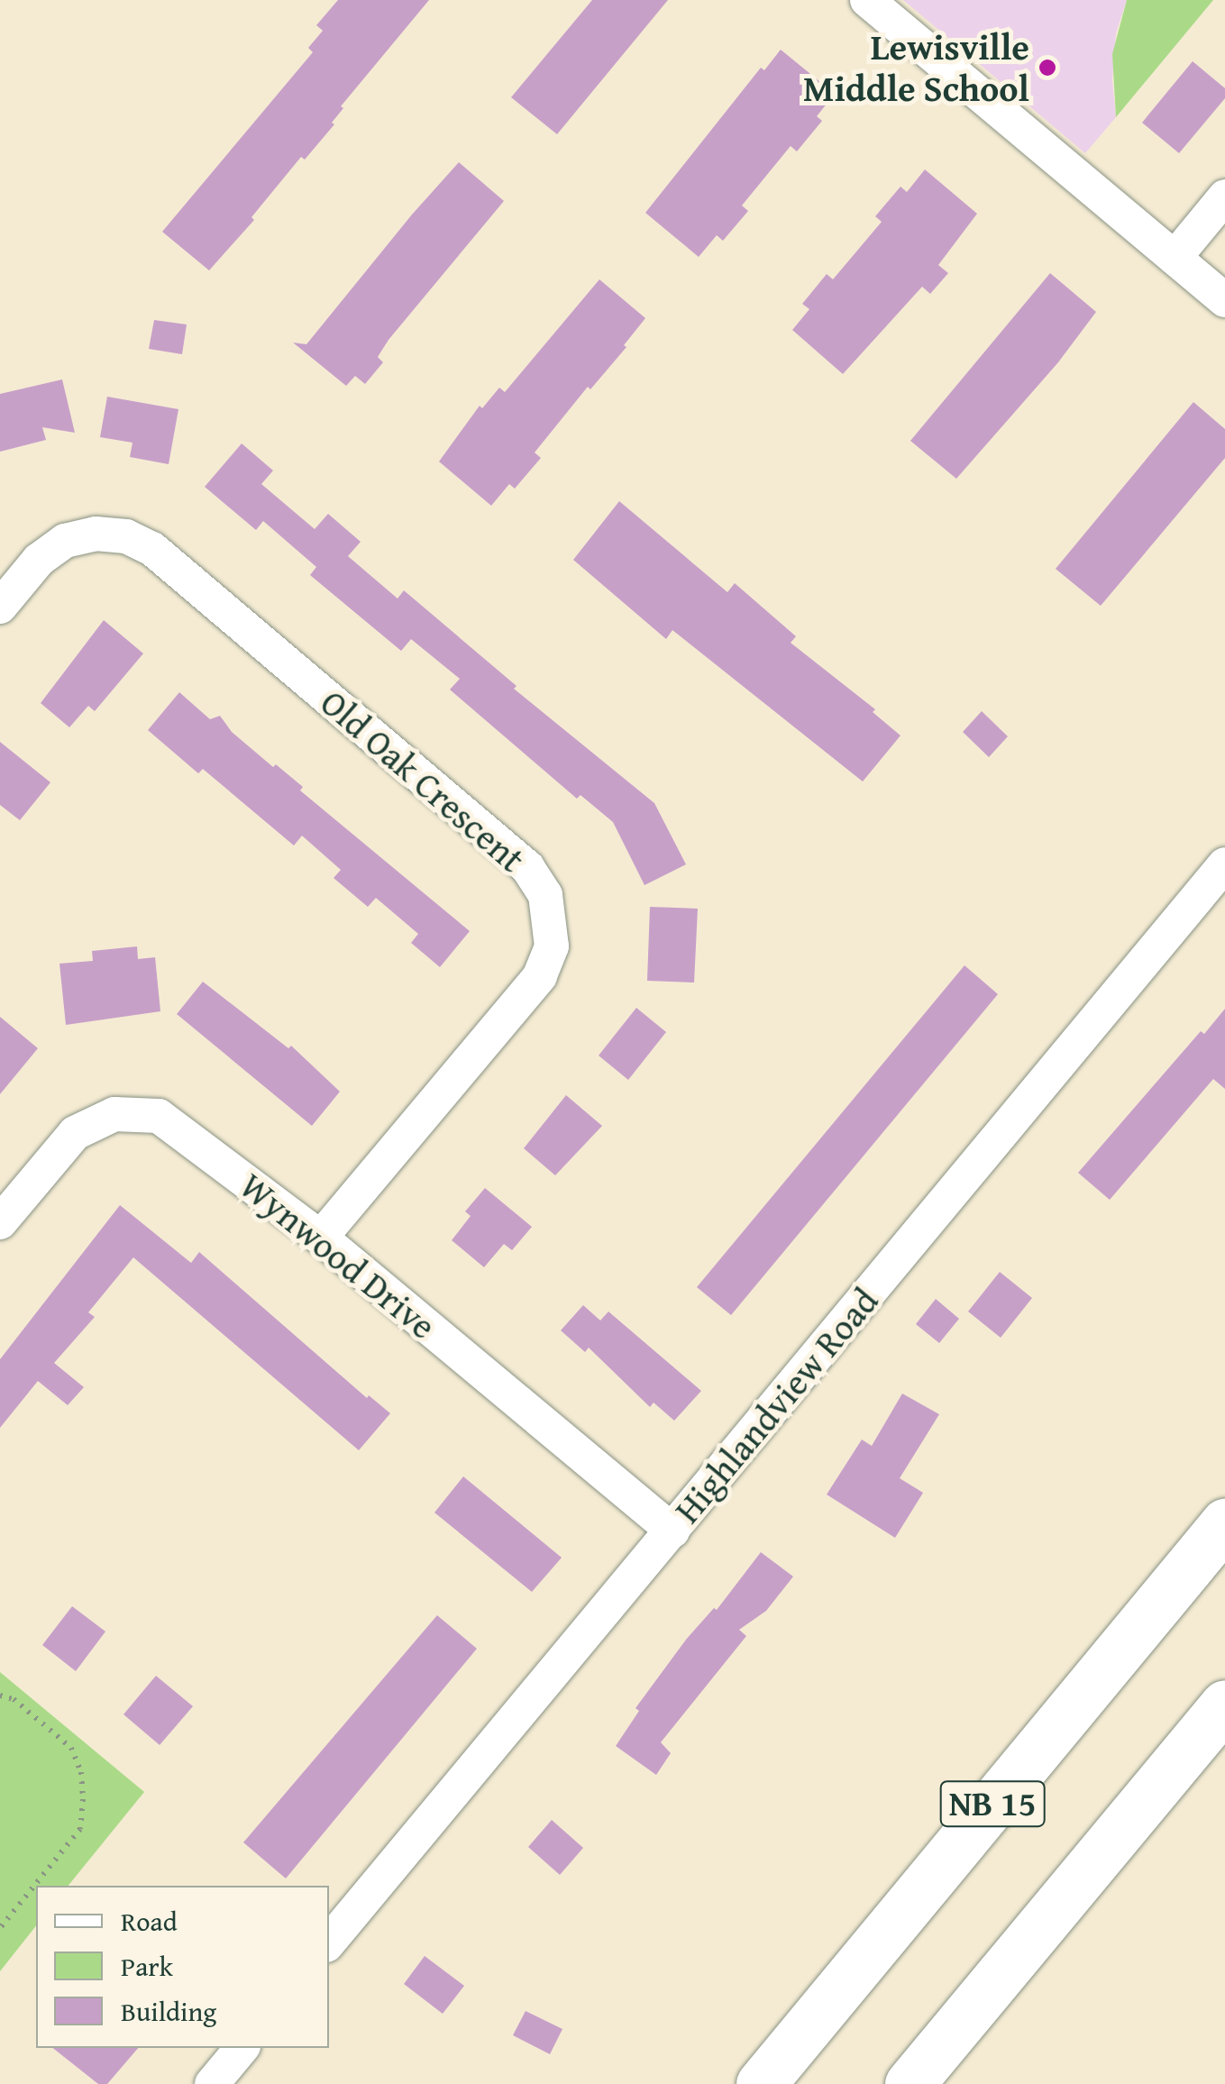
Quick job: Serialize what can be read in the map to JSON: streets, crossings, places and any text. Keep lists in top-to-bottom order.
{
  "streets": {
    "highway": ["NB 15"],
    "street": ["Old Oak Crescent", "Wynwood Drive", "Highlandview Road"]
  },
  "crossings": [
    ["Old Oak Crescent", "Wynwood Drive"],
    ["Wynwood Drive", "Highlandview Road"]
  ],
  "places": ["Lewisville Middle School"],
  "legend": ["Road", "Park", "Building"]
}
